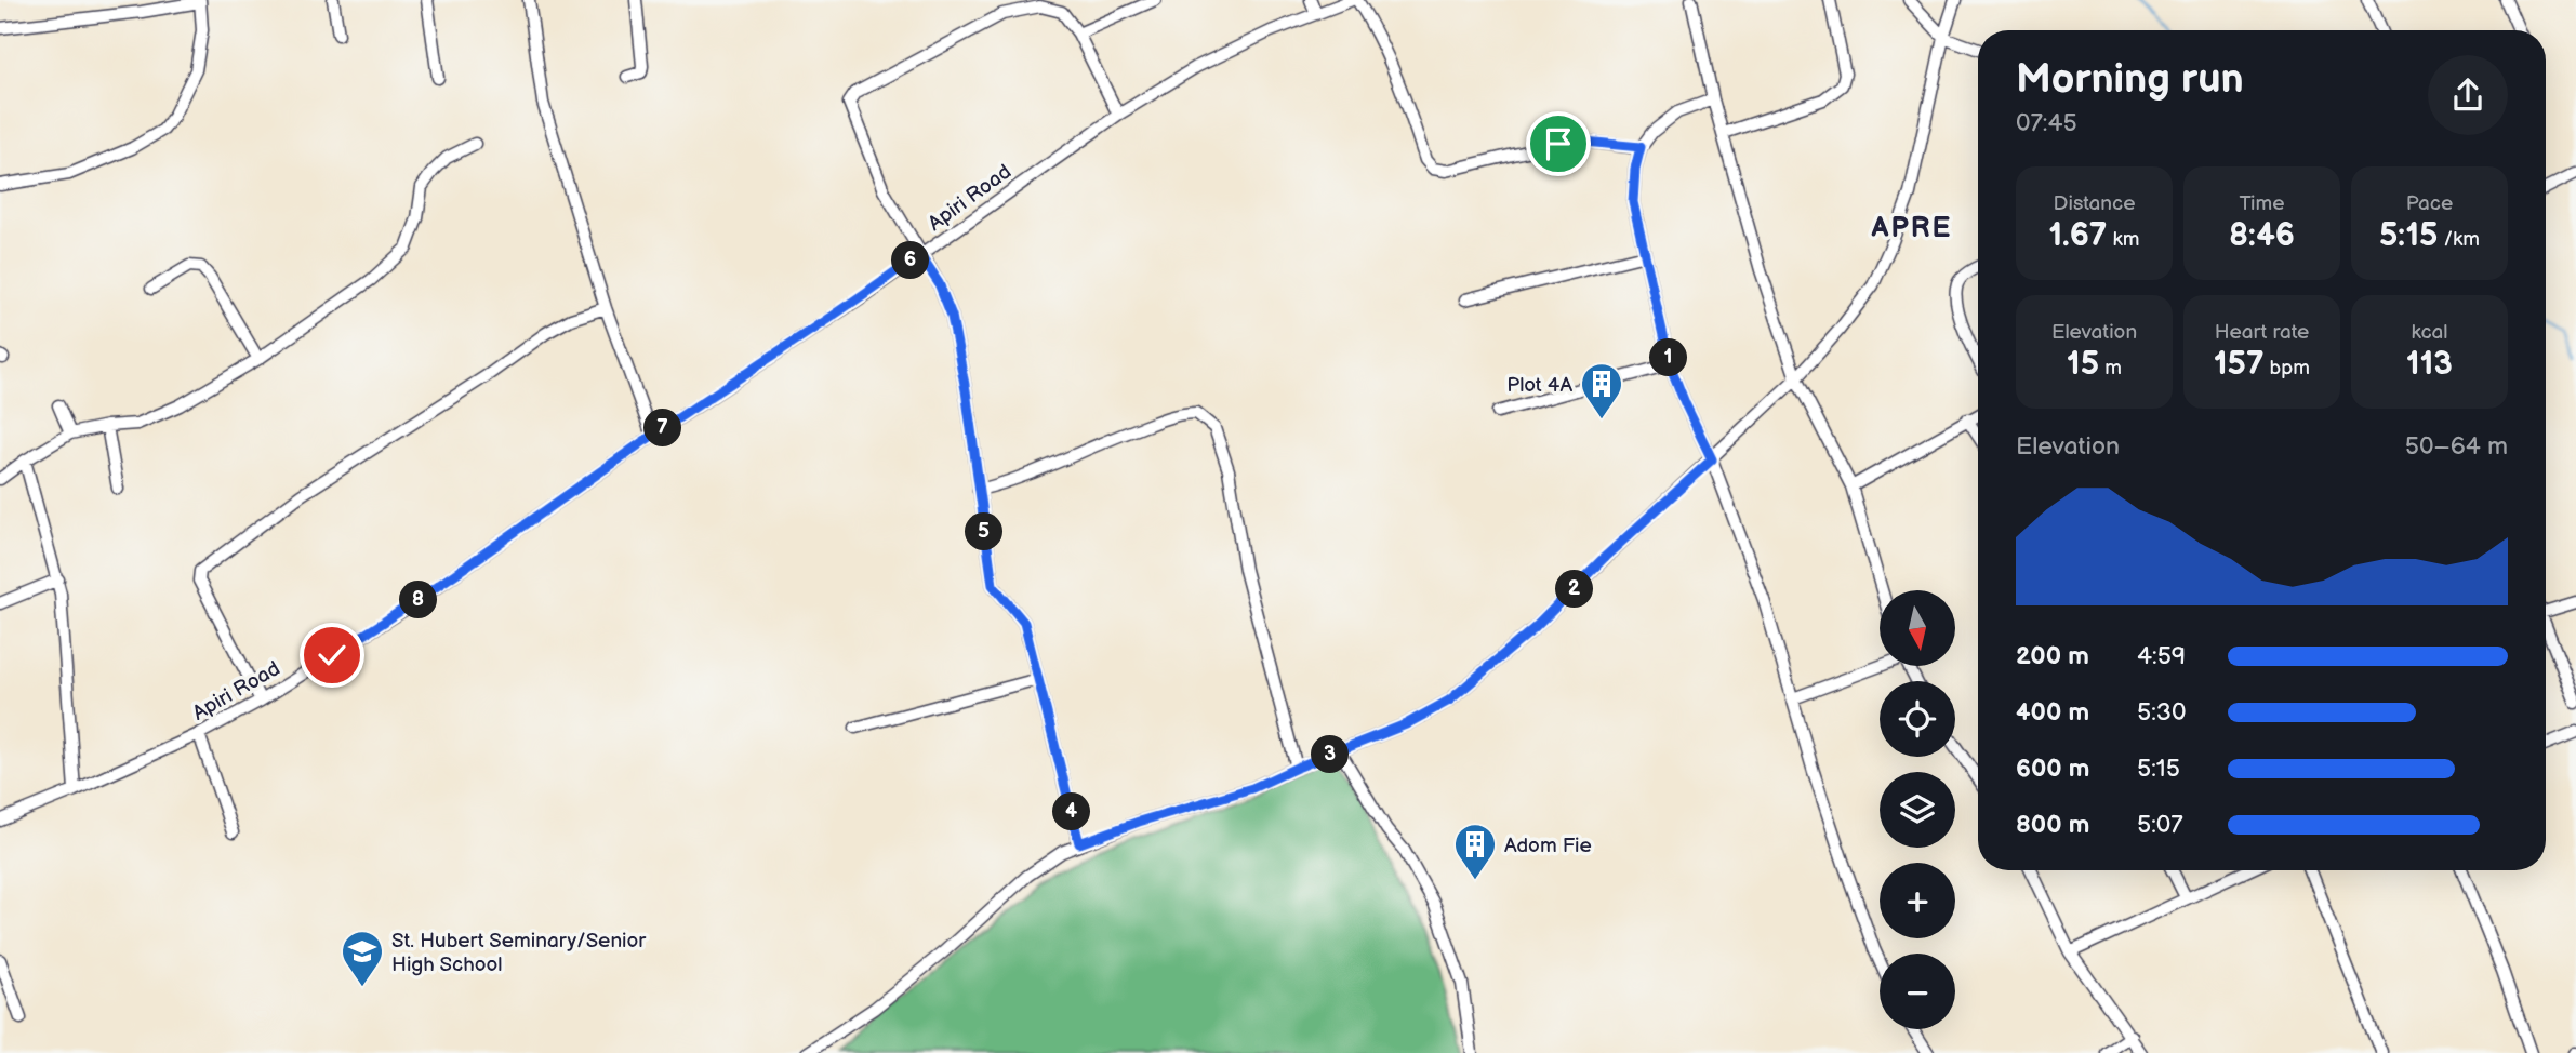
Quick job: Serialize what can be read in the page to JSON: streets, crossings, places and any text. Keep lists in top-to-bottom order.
{
  "streets": {
    "street": ["Apiri Road"]
  },
  "districts": ["APRE"],
  "places": {
    "building": ["Plot 4A", "Adom Fie"],
    "school or university": ["St. Hubert Seminary/Senior High School"]
  },
  "north": "bottom",
  "page": {
    "heading": ["Morning run", "07:45"],
    "stats": [
      ["Distance", "1.67 km"],
      ["Time", "8:46"],
      ["Pace", "5:15 /km"],
      ["Elevation", "15 m"],
      ["Heart rate", "157 bpm"],
      ["kcal", "113"]
    ],
    "pins": [
      "6",
      "1",
      "7",
      "5",
      "2",
      "8",
      "3",
      "4"
    ],
    "chart": ["Elevation", "50–64 m"],
    "map_buttons": ["+", "−"],
    "list": [
      {
        "name": "200 m",
        "note": "4:59"
      },
      {
        "name": "400 m",
        "note": "5:30"
      },
      {
        "name": "600 m",
        "note": "5:15"
      },
      {
        "name": "800 m",
        "note": "5:07"
      }
    ]
  }
}
